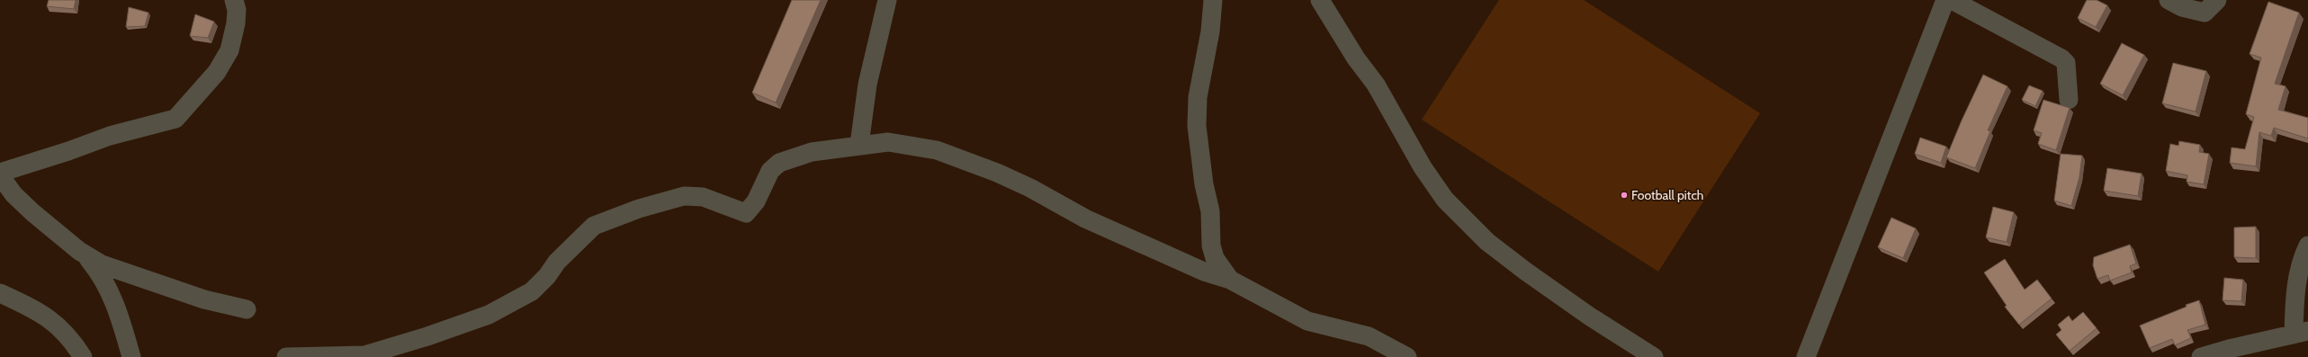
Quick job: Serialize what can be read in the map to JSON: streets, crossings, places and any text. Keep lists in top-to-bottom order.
{
  "places": ["Football pitch"]
}
